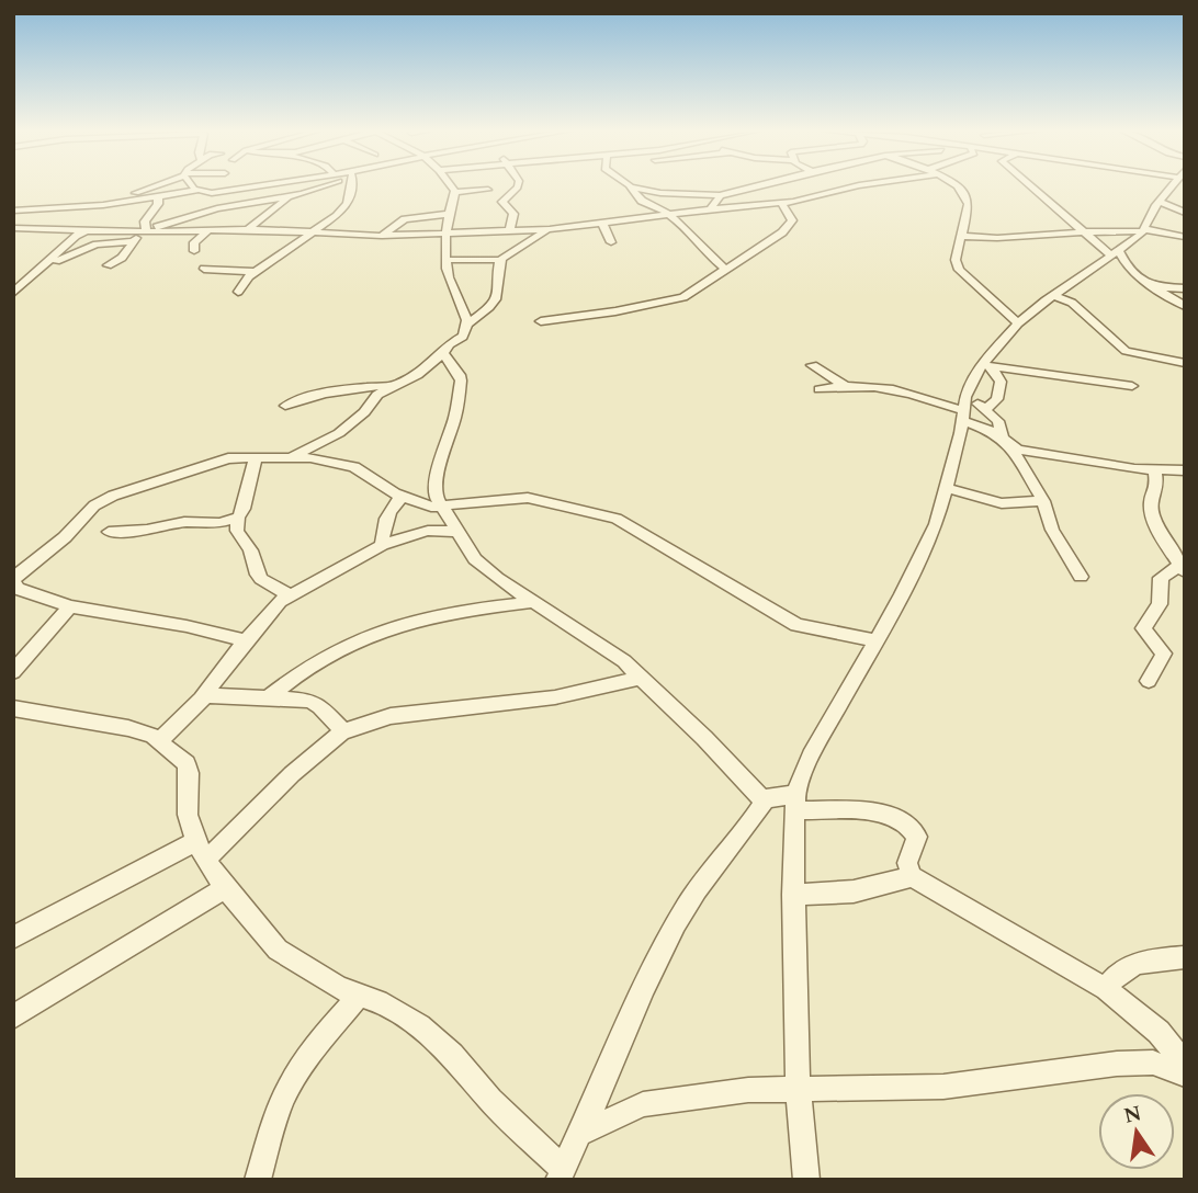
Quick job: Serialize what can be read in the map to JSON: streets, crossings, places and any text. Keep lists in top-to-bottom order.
{
  "north": "top"
}
